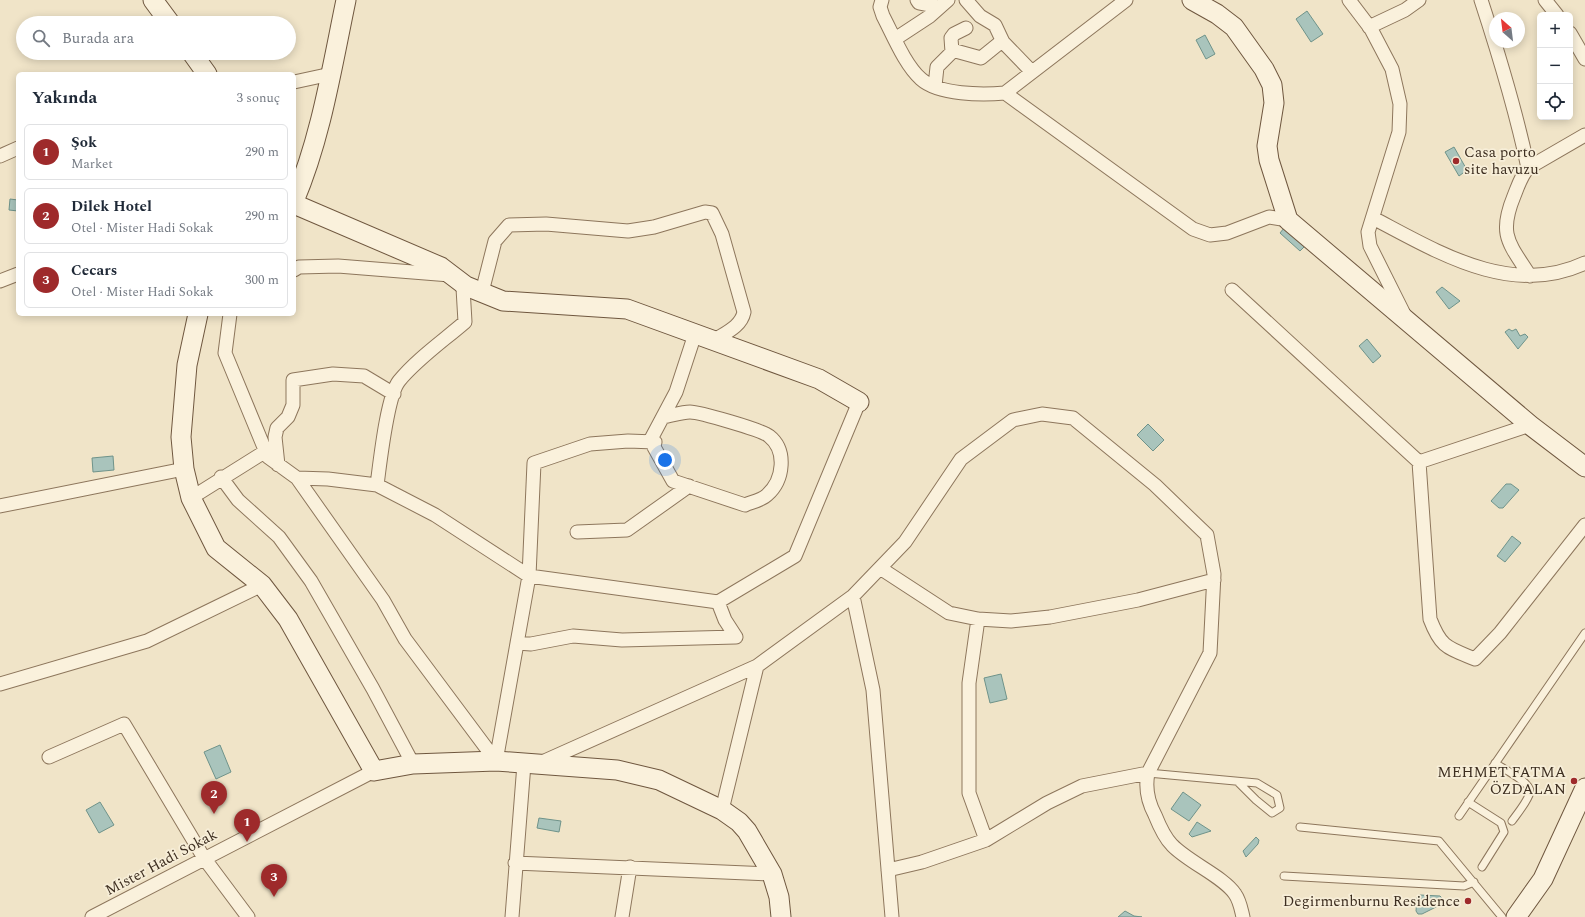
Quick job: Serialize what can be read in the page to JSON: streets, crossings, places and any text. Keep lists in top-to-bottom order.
{
  "streets": {
    "street": ["Mister Hadi Sokak"]
  },
  "places": ["Casa porto site havuzu", "MEHMET FATMA ÖZDALAN", "Degirmenburnu Residence"],
  "north": "top left",
  "page": {
    "map_buttons": ["+", "−"],
    "search": "Burada ara",
    "heading": ["Yakında", "3 sonuç"],
    "list": [
      {
        "mark": "1",
        "name": "Şok",
        "note": "Market",
        "value": "290 m"
      },
      {
        "mark": "2",
        "name": "Dilek Hotel",
        "note": "Otel · Mister Hadi Sokak",
        "value": "290 m"
      },
      {
        "mark": "3",
        "name": "Cecars",
        "note": "Otel · Mister Hadi Sokak",
        "value": "300 m"
      }
    ],
    "pins": ["2", "1", "3"]
  }
}
